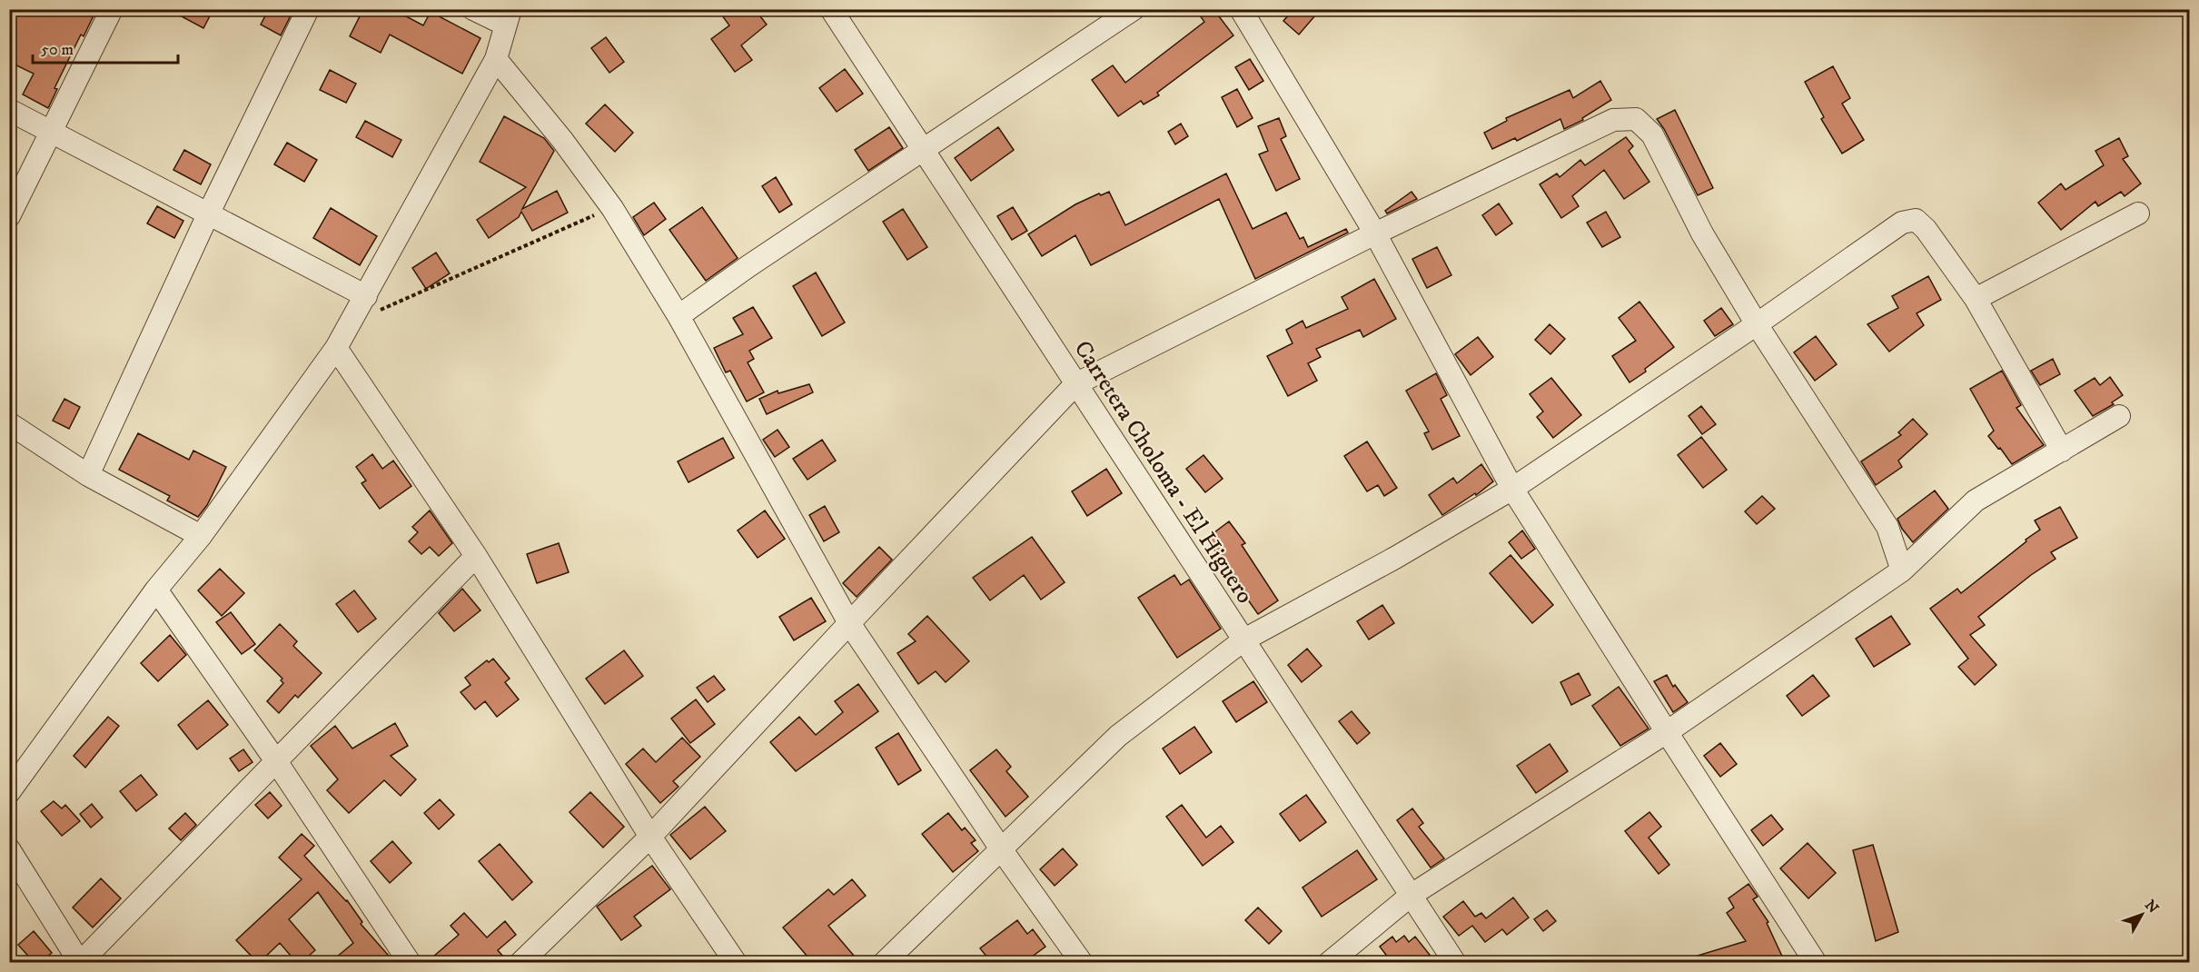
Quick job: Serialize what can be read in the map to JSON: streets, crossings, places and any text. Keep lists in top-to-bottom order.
{
  "streets": {
    "street": ["Carretera Choloma - El Higuero"]
  },
  "scale_bar": "50 m",
  "north": "top right"
}
